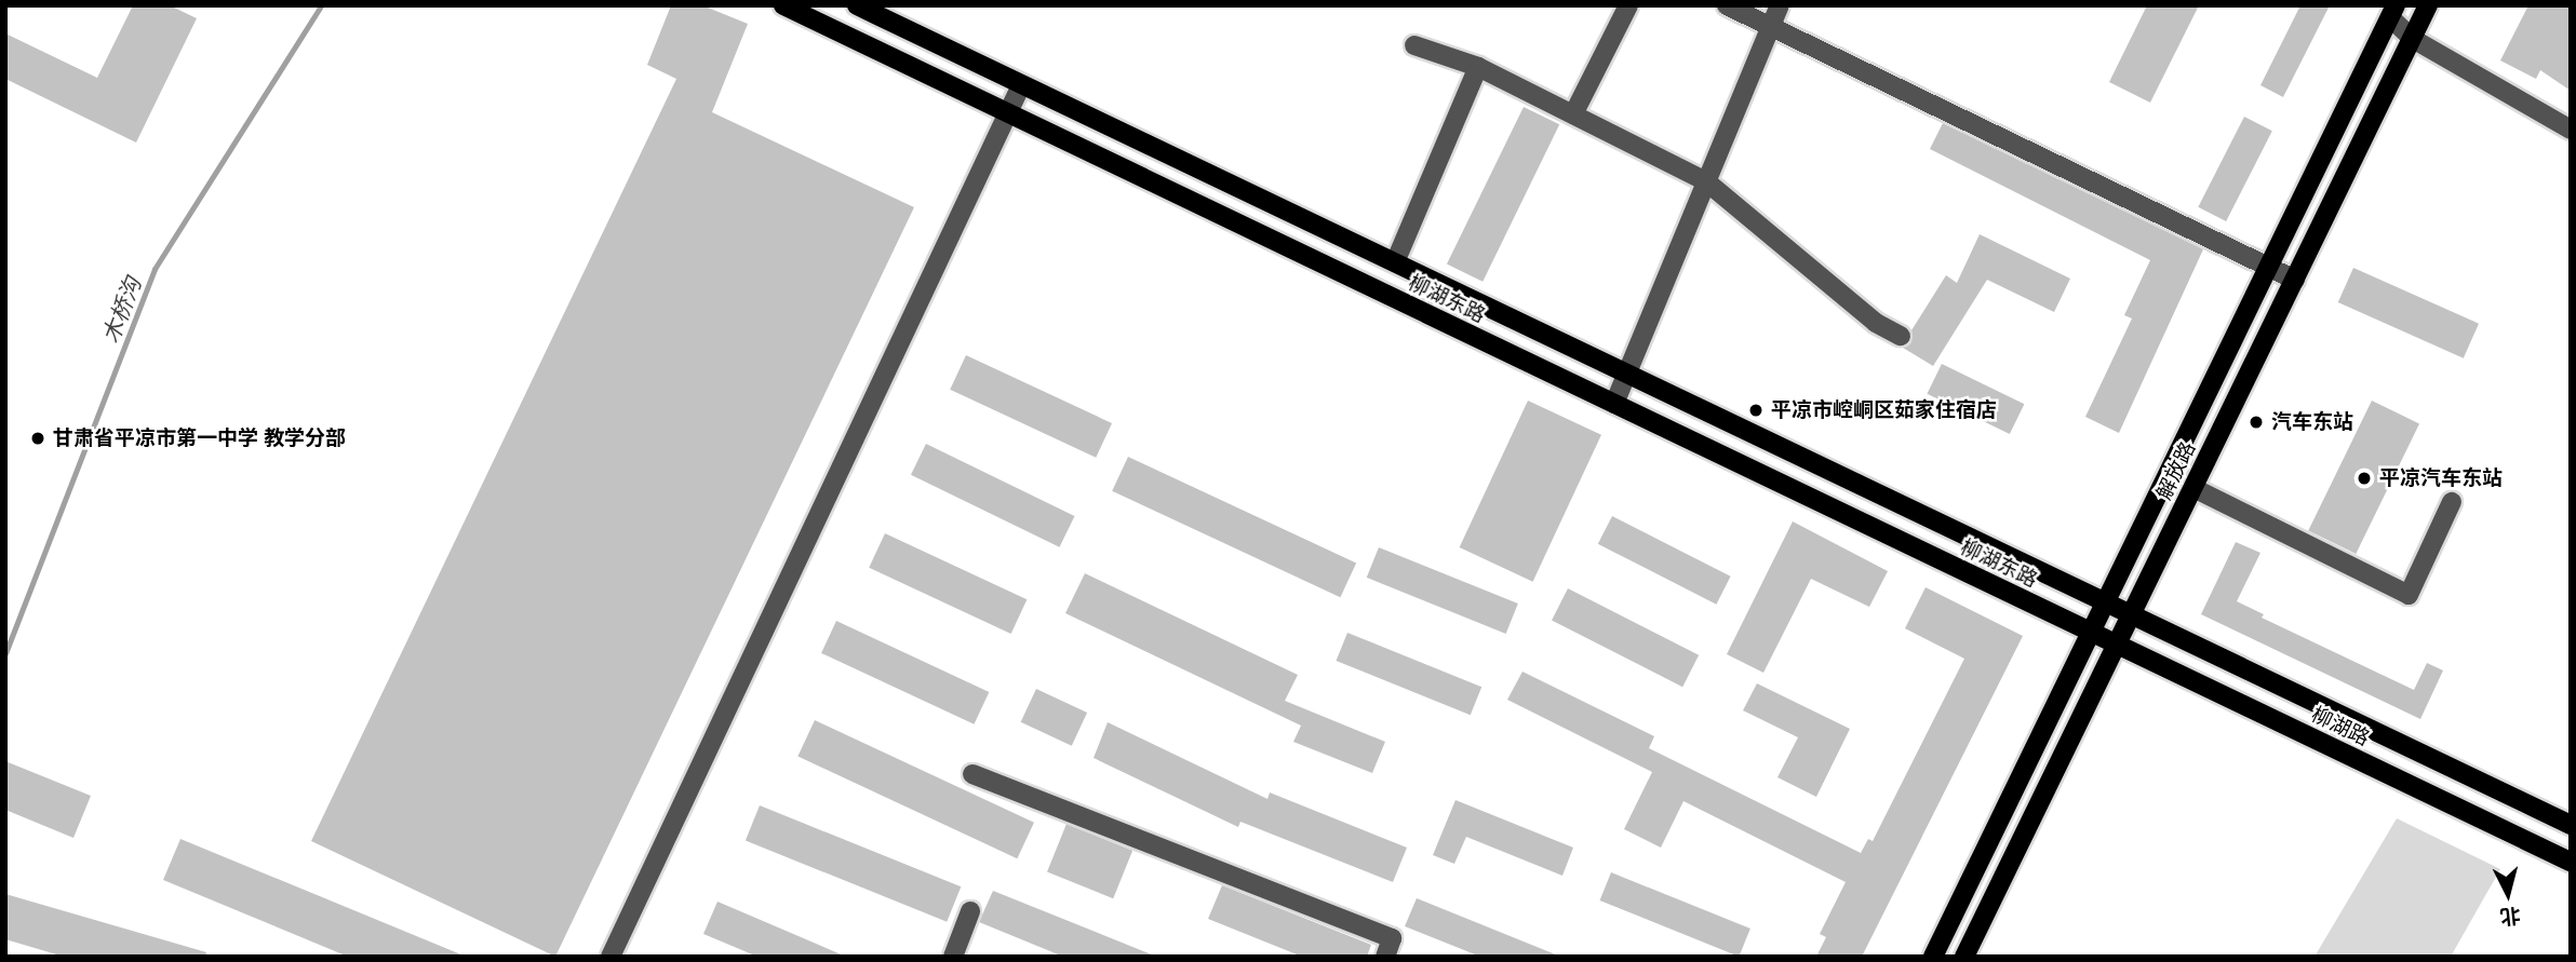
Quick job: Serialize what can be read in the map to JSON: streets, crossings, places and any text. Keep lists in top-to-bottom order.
{
  "streets": {
    "main road": ["柳湖东路", "解放路", "柳湖路"]
  },
  "crossings": [
    ["柳湖东路", "解放路"],
    ["柳湖东路", "柳湖路"],
    ["解放路", "柳湖路"]
  ],
  "water": ["木桥沟"],
  "places": [
    "平凉市崆峒区茹家住宿店",
    "汽车东站",
    "甘肃省平凉市第一中学 教学分部",
    "平凉汽车东站"
  ],
  "north": "bottom"
}
